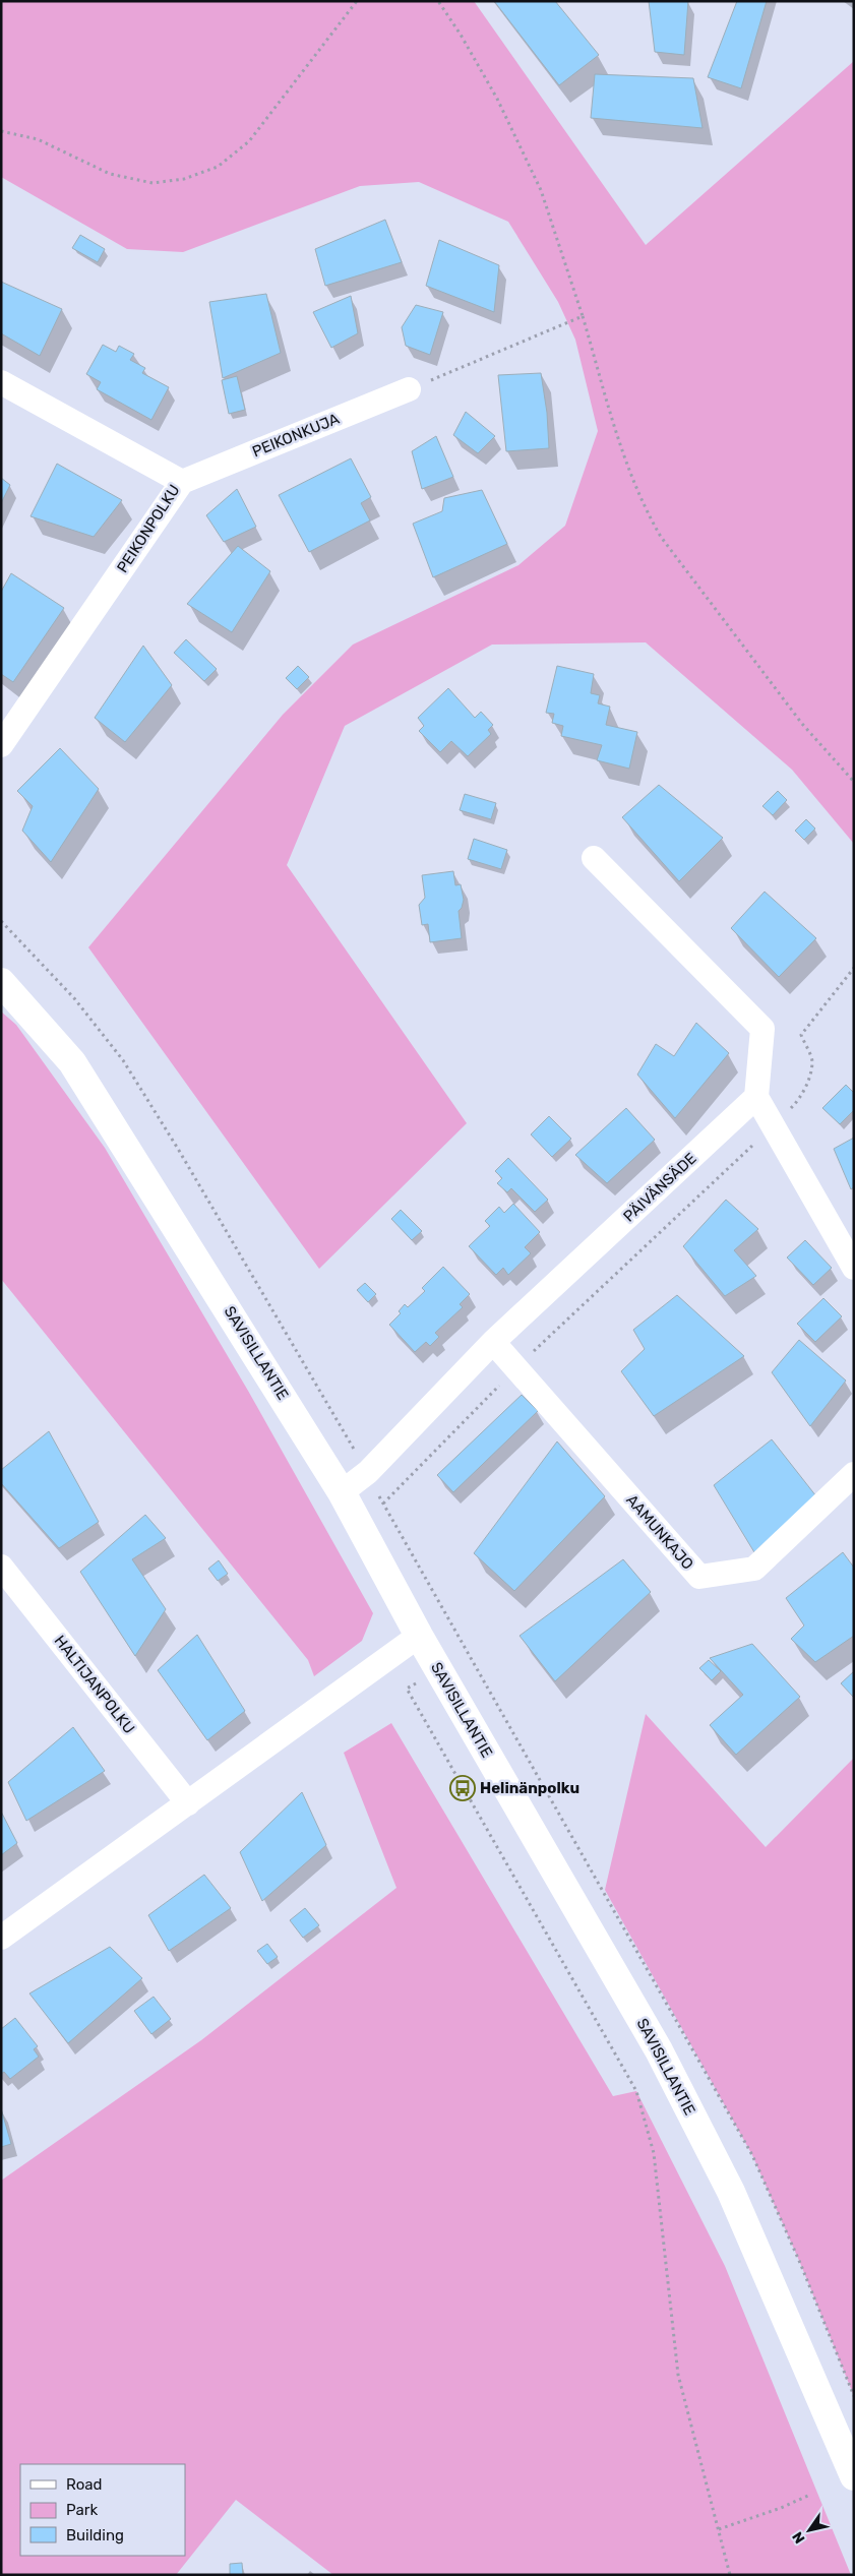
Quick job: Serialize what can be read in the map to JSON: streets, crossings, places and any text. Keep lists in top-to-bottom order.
{
  "streets": {
    "street": [
      "PEIKONKUJA",
      "PEIKONPOLKU",
      "PÄIVÄNSÄDE",
      "SAVISILLANTIE",
      "AAMUNKAJO",
      "HALTIJANPOLKU"
    ]
  },
  "crossings": [
    ["PEIKONKUJA", "PEIKONPOLKU"],
    ["PÄIVÄNSÄDE", "SAVISILLANTIE"],
    ["PÄIVÄNSÄDE", "AAMUNKAJO"]
  ],
  "places": {
    "bus stop": ["Helinänpolku"]
  },
  "legend": ["Road", "Park", "Building"],
  "north": "bottom left"
}
